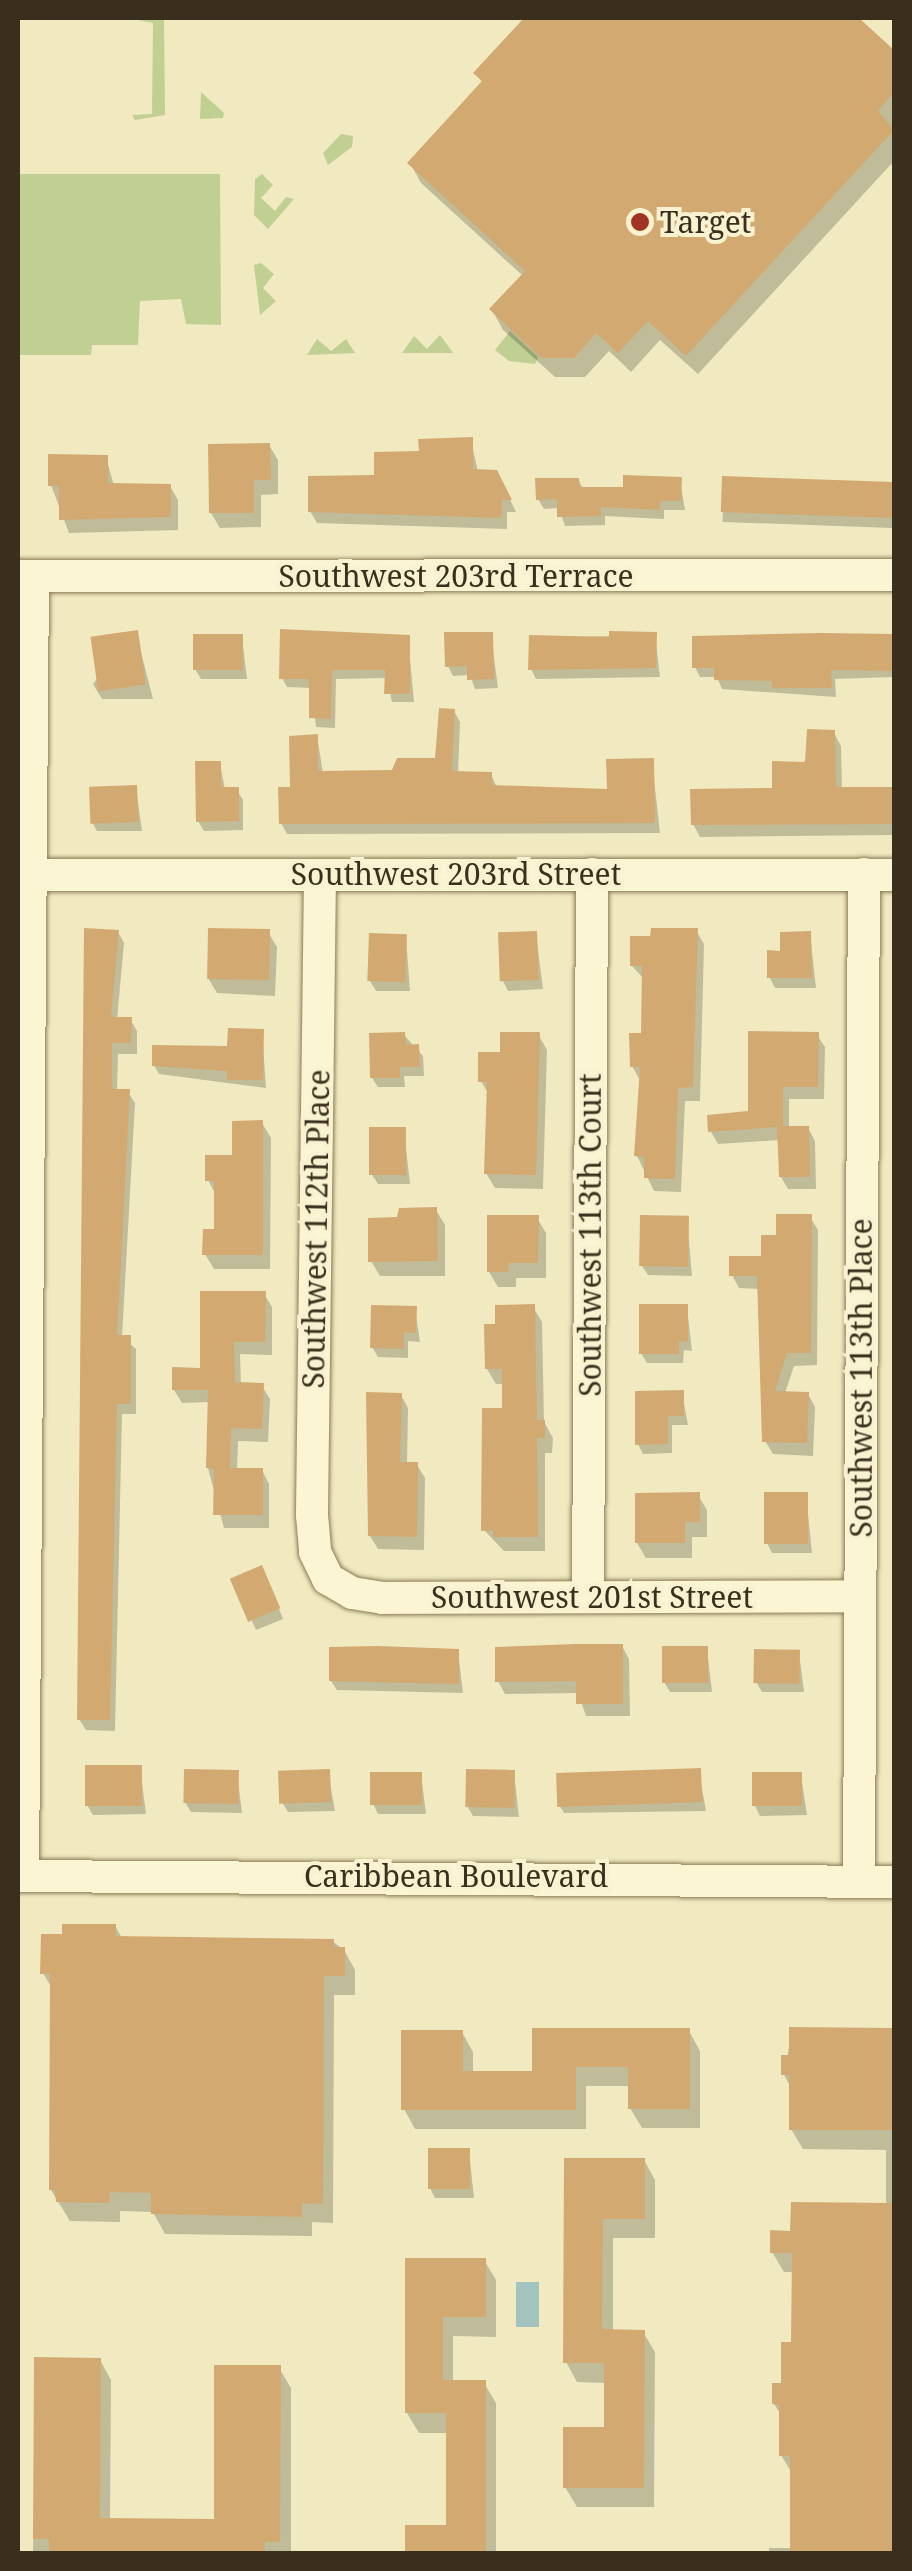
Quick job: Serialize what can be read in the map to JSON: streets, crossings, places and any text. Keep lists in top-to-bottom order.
{
  "streets": {
    "street": [
      "Southwest 203rd Terrace",
      "Southwest 203rd Street",
      "Southwest 112th Place",
      "Southwest 113th Court",
      "Southwest 113th Place",
      "Southwest 201st Street",
      "Caribbean Boulevard"
    ]
  },
  "crossings": [
    ["Southwest 203rd Street", "Southwest 112th Place"],
    ["Southwest 203rd Street", "Southwest 113th Court"],
    ["Southwest 203rd Street", "Southwest 113th Place"],
    ["Southwest 112th Place", "Southwest 201st Street"],
    ["Southwest 113th Court", "Southwest 201st Street"],
    ["Southwest 113th Place", "Southwest 201st Street"],
    ["Southwest 113th Place", "Caribbean Boulevard"]
  ],
  "places": ["Target"]
}
